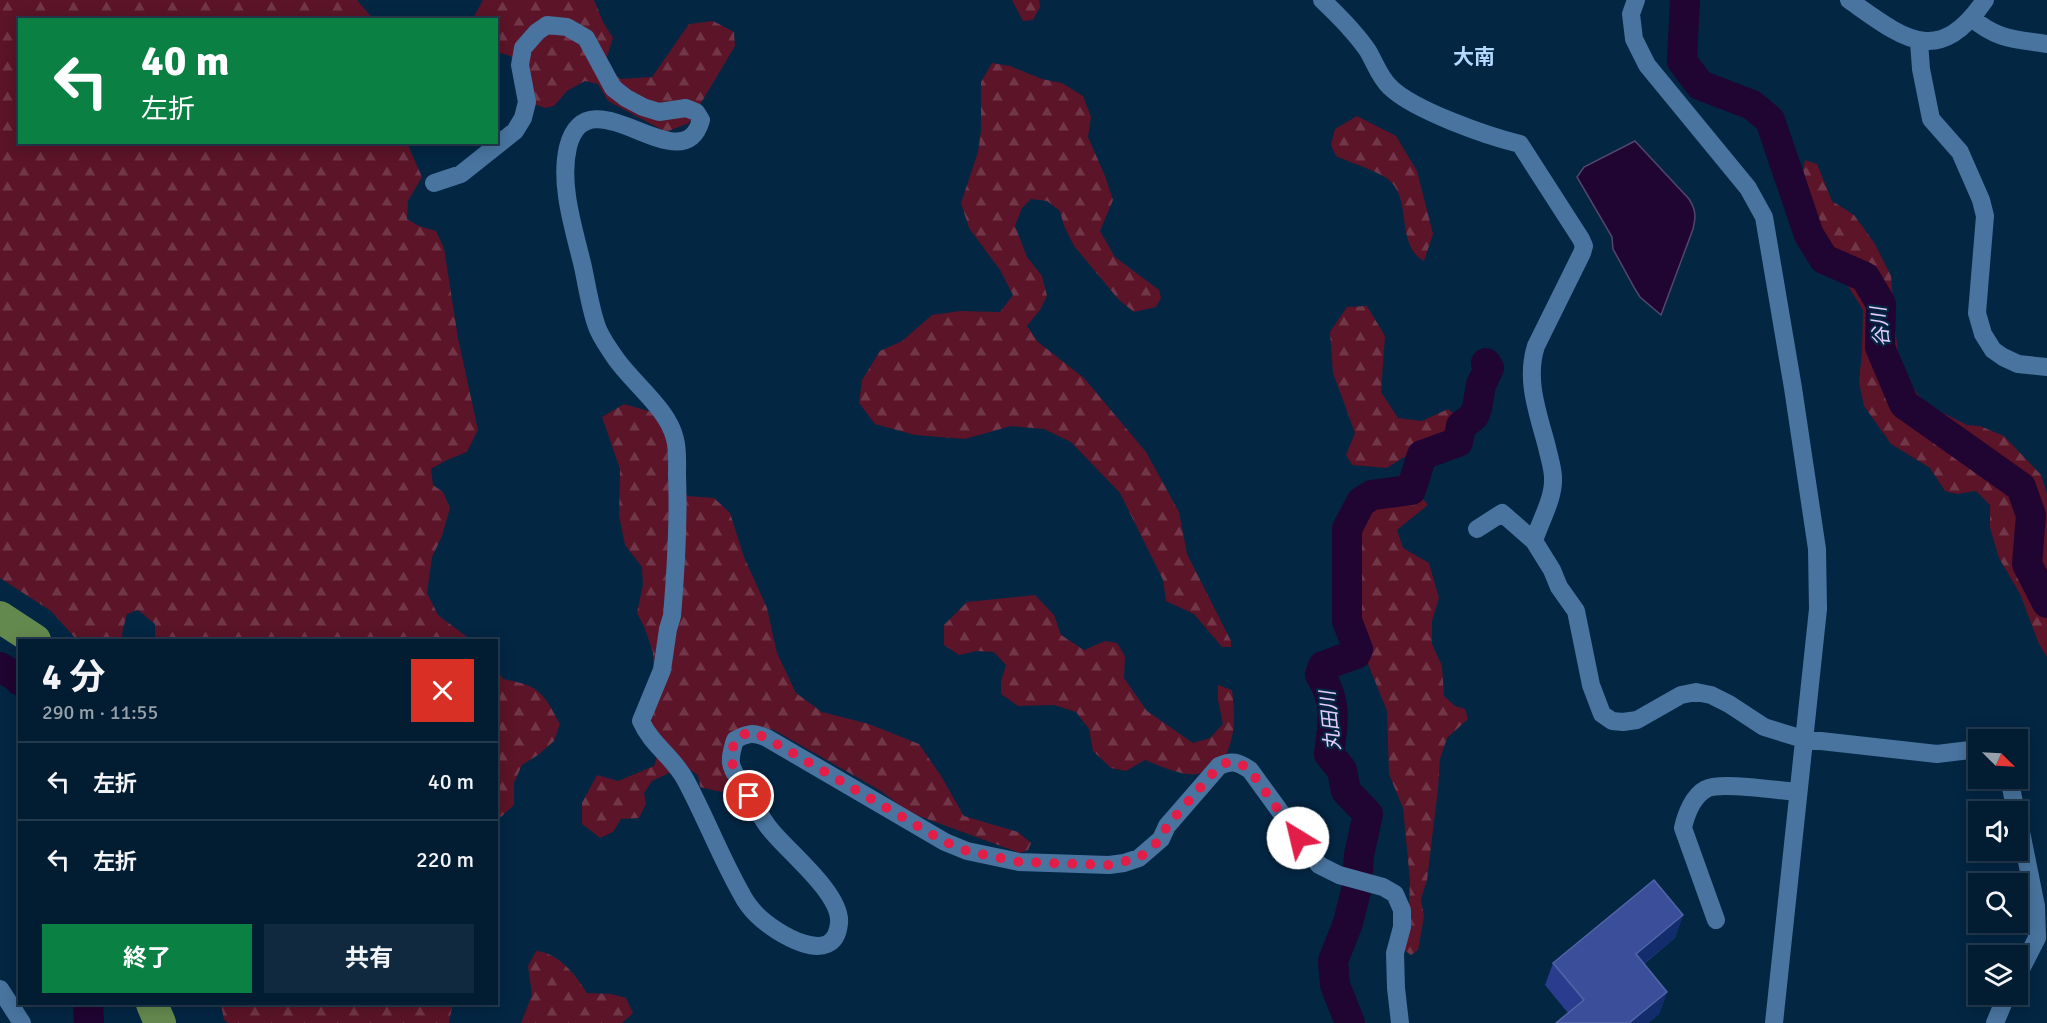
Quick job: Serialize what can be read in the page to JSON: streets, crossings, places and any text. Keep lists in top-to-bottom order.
{
  "districts": ["大南"],
  "water": ["谷川", "丸田川"],
  "north": "bottom right",
  "page": {
    "turn": ["40 m", "左折"],
    "heading": ["4 分", "290 m · 11:55"],
    "list": [
      {
        "name": "左折",
        "value": "40 m"
      },
      {
        "name": "左折",
        "value": "220 m"
      }
    ],
    "buttons": ["終了", "共有"]
  }
}
